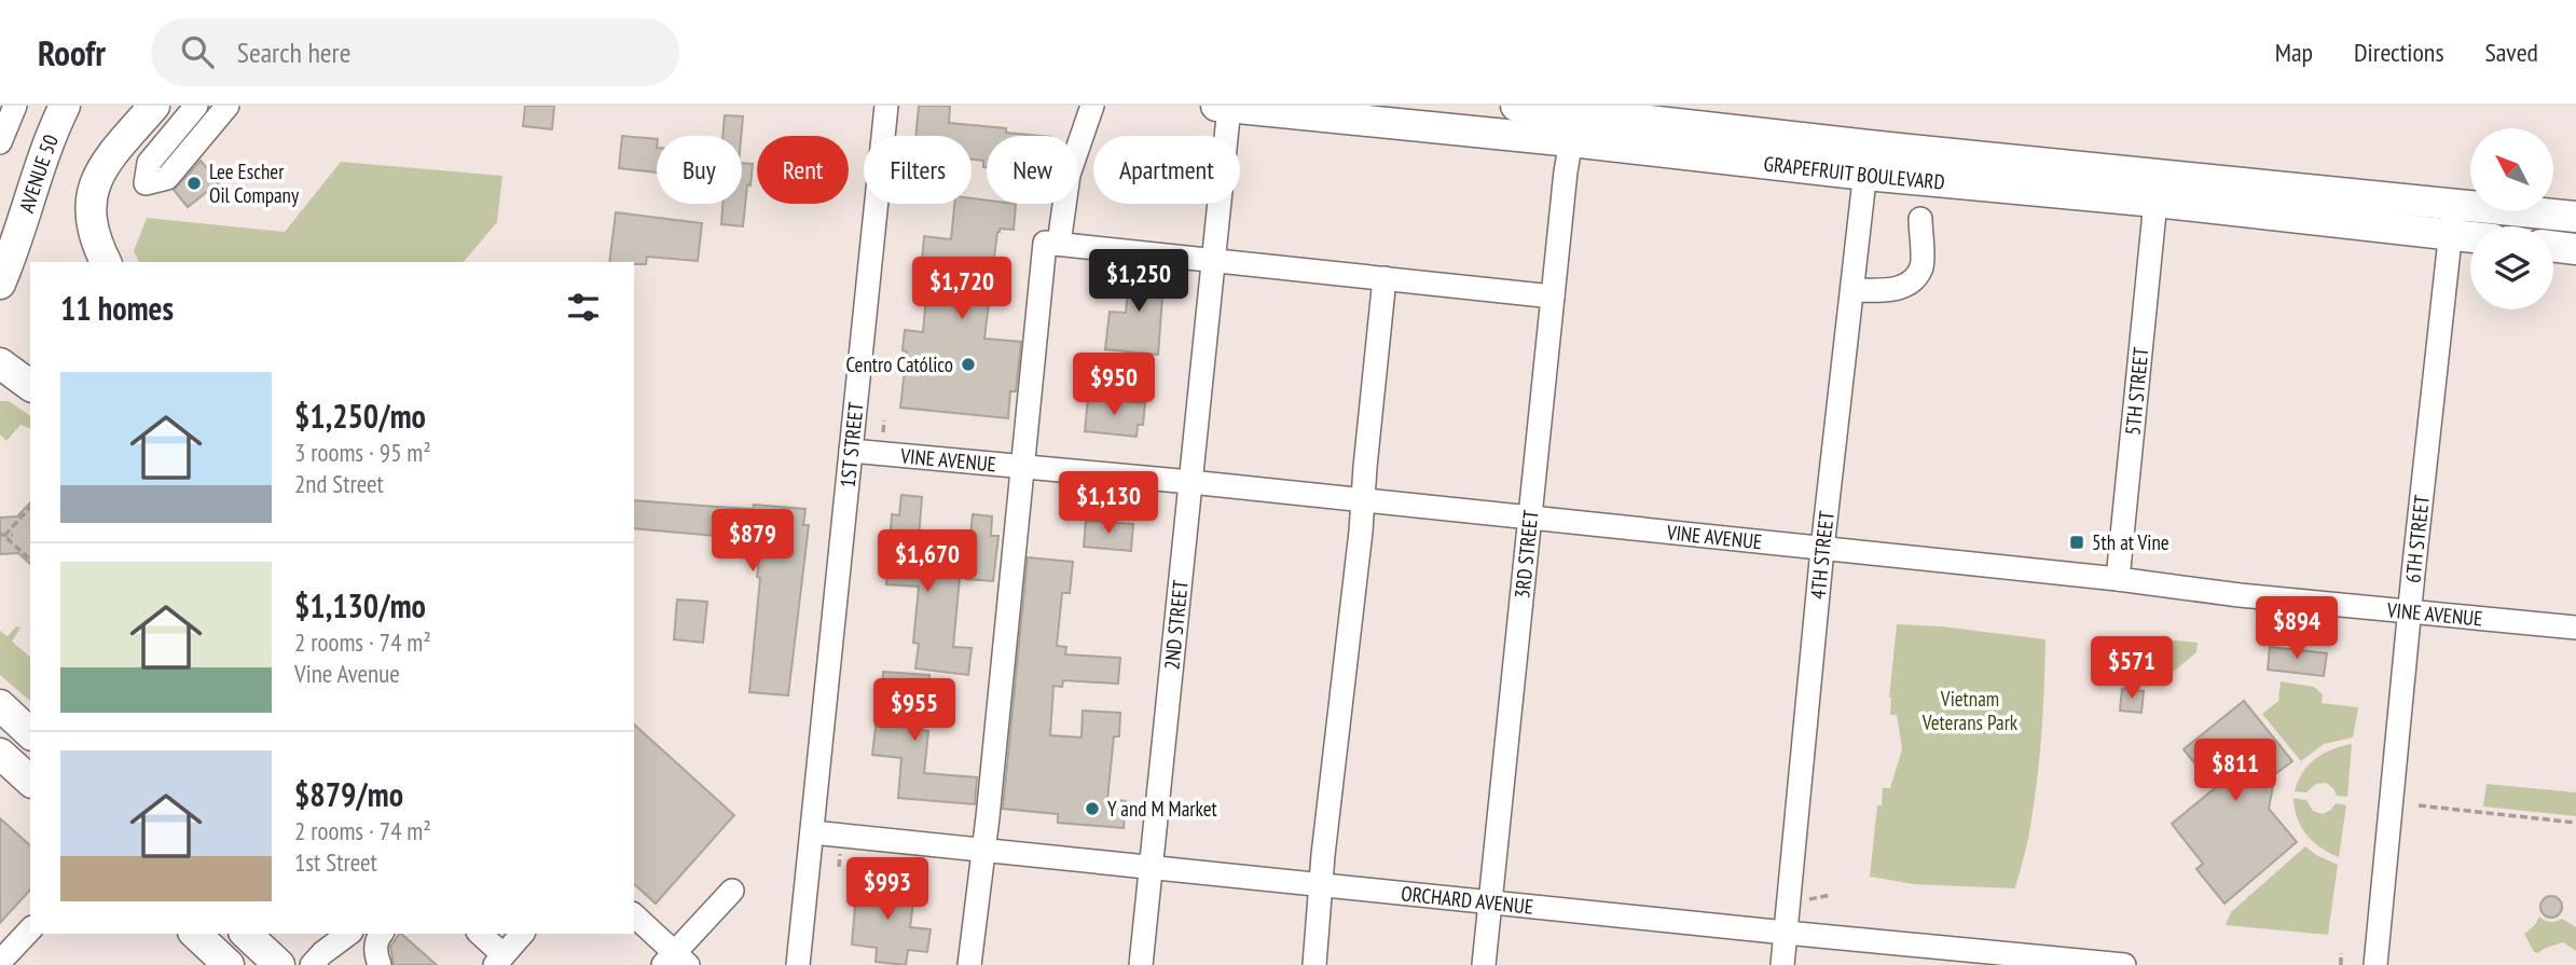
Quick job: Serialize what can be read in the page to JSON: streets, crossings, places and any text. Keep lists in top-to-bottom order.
{
  "streets": {
    "main road": ["AVENUE 50", "GRAPEFRUIT BOULEVARD"],
    "street": [
      "5TH STREET",
      "1ST STREET",
      "VINE AVENUE",
      "6TH STREET",
      "3RD STREET",
      "4TH STREET",
      "2ND STREET",
      "ORCHARD AVENUE"
    ]
  },
  "crossings": [
    ["GRAPEFRUIT BOULEVARD", "5TH STREET"],
    ["GRAPEFRUIT BOULEVARD", "6TH STREET"],
    ["GRAPEFRUIT BOULEVARD", "3RD STREET"],
    ["GRAPEFRUIT BOULEVARD", "4TH STREET"],
    ["GRAPEFRUIT BOULEVARD", "2ND STREET"],
    ["5TH STREET", "VINE AVENUE"],
    ["1ST STREET", "VINE AVENUE"],
    ["1ST STREET", "ORCHARD AVENUE"],
    ["VINE AVENUE", "6TH STREET"],
    ["VINE AVENUE", "3RD STREET"],
    ["VINE AVENUE", "4TH STREET"],
    ["VINE AVENUE", "2ND STREET"],
    ["3RD STREET", "ORCHARD AVENUE"],
    ["4TH STREET", "ORCHARD AVENUE"],
    ["2ND STREET", "ORCHARD AVENUE"]
  ],
  "parks": ["Vietnam Veterans Park"],
  "places": {
    "other": ["Lee Escher Oil Company", "Centro Católico", "Y and M Market"],
    "transit": ["5th at Vine"]
  },
  "north": "top left",
  "page": {
    "header": "Roofr",
    "search": "Search here",
    "nav": ["Map", "Directions", "Saved"],
    "chip": [
      "Buy",
      "Rent",
      "Filters",
      "New",
      "Apartment"
    ],
    "price": [
      "$1,250",
      "$1,720",
      "$950",
      "$1,130",
      "$879",
      "$1,670",
      "$894",
      "$571",
      "$955",
      "$811",
      "$993"
    ],
    "heading": "11 homes",
    "list": [
      {
        "name": "$1,250/mo",
        "note": "3 rooms · 95 m² · 2nd Street"
      },
      {
        "name": "$1,130/mo",
        "note": "2 rooms · 74 m² · Vine Avenue"
      },
      {
        "name": "$879/mo",
        "note": "2 rooms · 74 m² · 1st Street"
      }
    ]
  }
}
